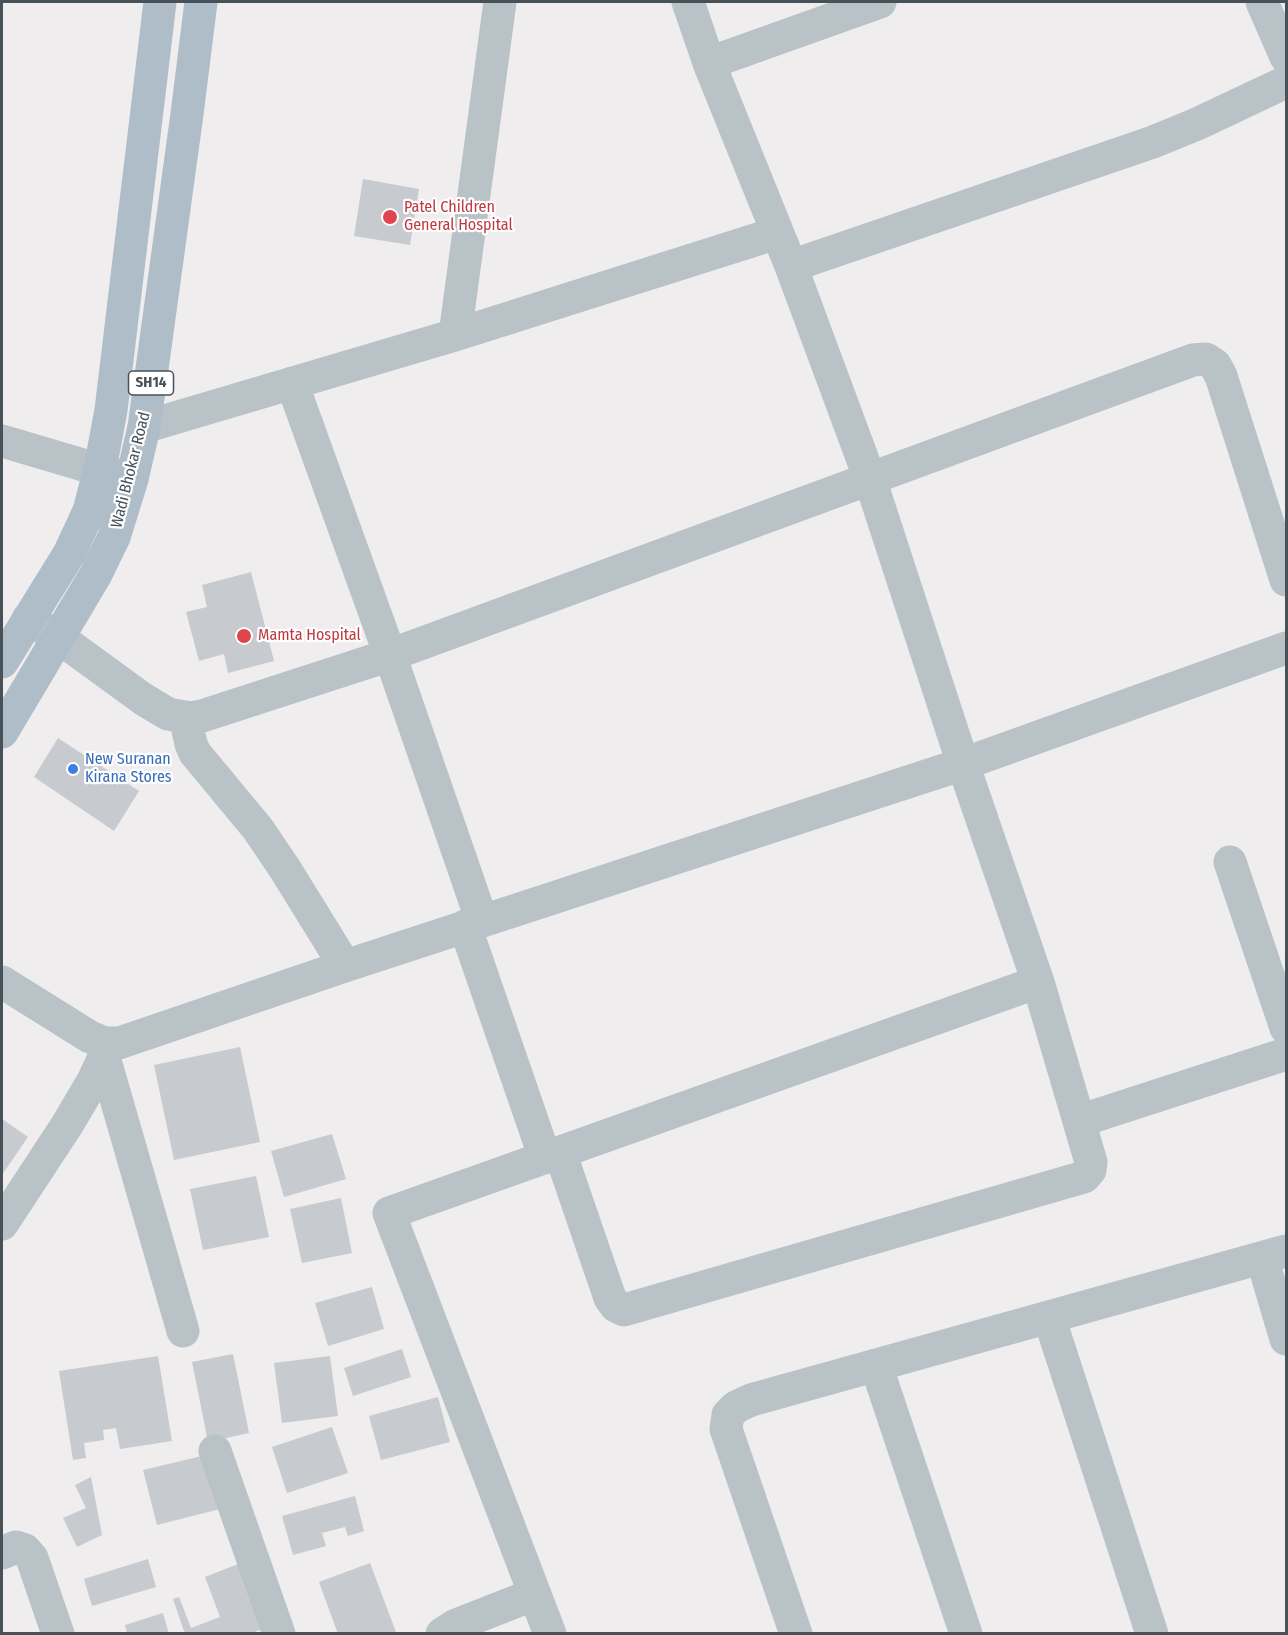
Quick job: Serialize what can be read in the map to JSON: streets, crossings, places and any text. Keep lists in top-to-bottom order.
{
  "streets": {
    "main road": ["SH14", "Wadi Bhokar Road"]
  },
  "places": ["Patel Children General Hospital", "Mamta Hospital", "New Suranan Kirana Stores"]
}
